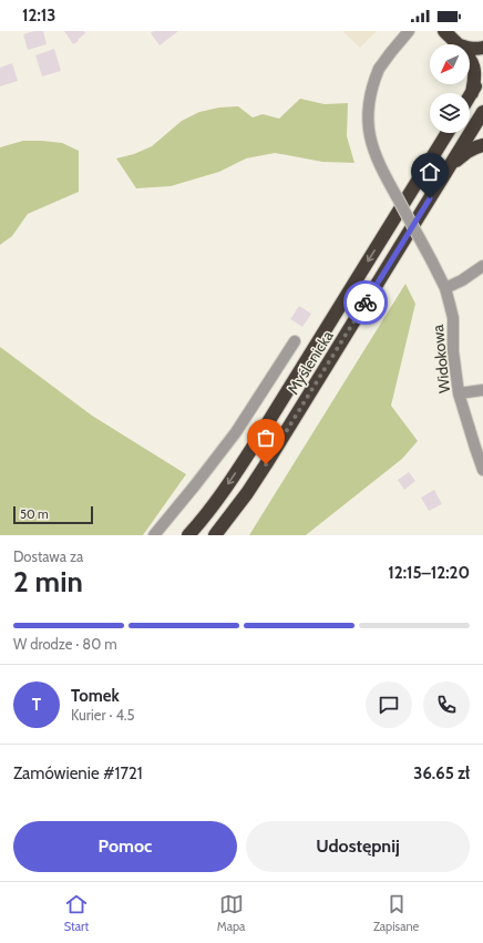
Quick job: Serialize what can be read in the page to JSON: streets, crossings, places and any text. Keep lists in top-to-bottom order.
{
  "streets": {
    "highway": ["Myślenicka"],
    "street": ["Widokowa"]
  },
  "scale_bar": "50 m",
  "north": "bottom left",
  "page": {
    "status": "12:13",
    "scale": "50 m",
    "heading": ["2 min", "Dostawa za", "12:15–12:20"],
    "panel": [
      "Tomek",
      "Kurier · 4.5",
      "Zamówienie #1721",
      "36.65 zł"
    ],
    "bar": "W drodze · 80 m",
    "round": "T",
    "buttons": ["Pomoc", "Udostępnij"],
    "tabs": ["Start", "Mapa", "Zapisane"]
  }
}
